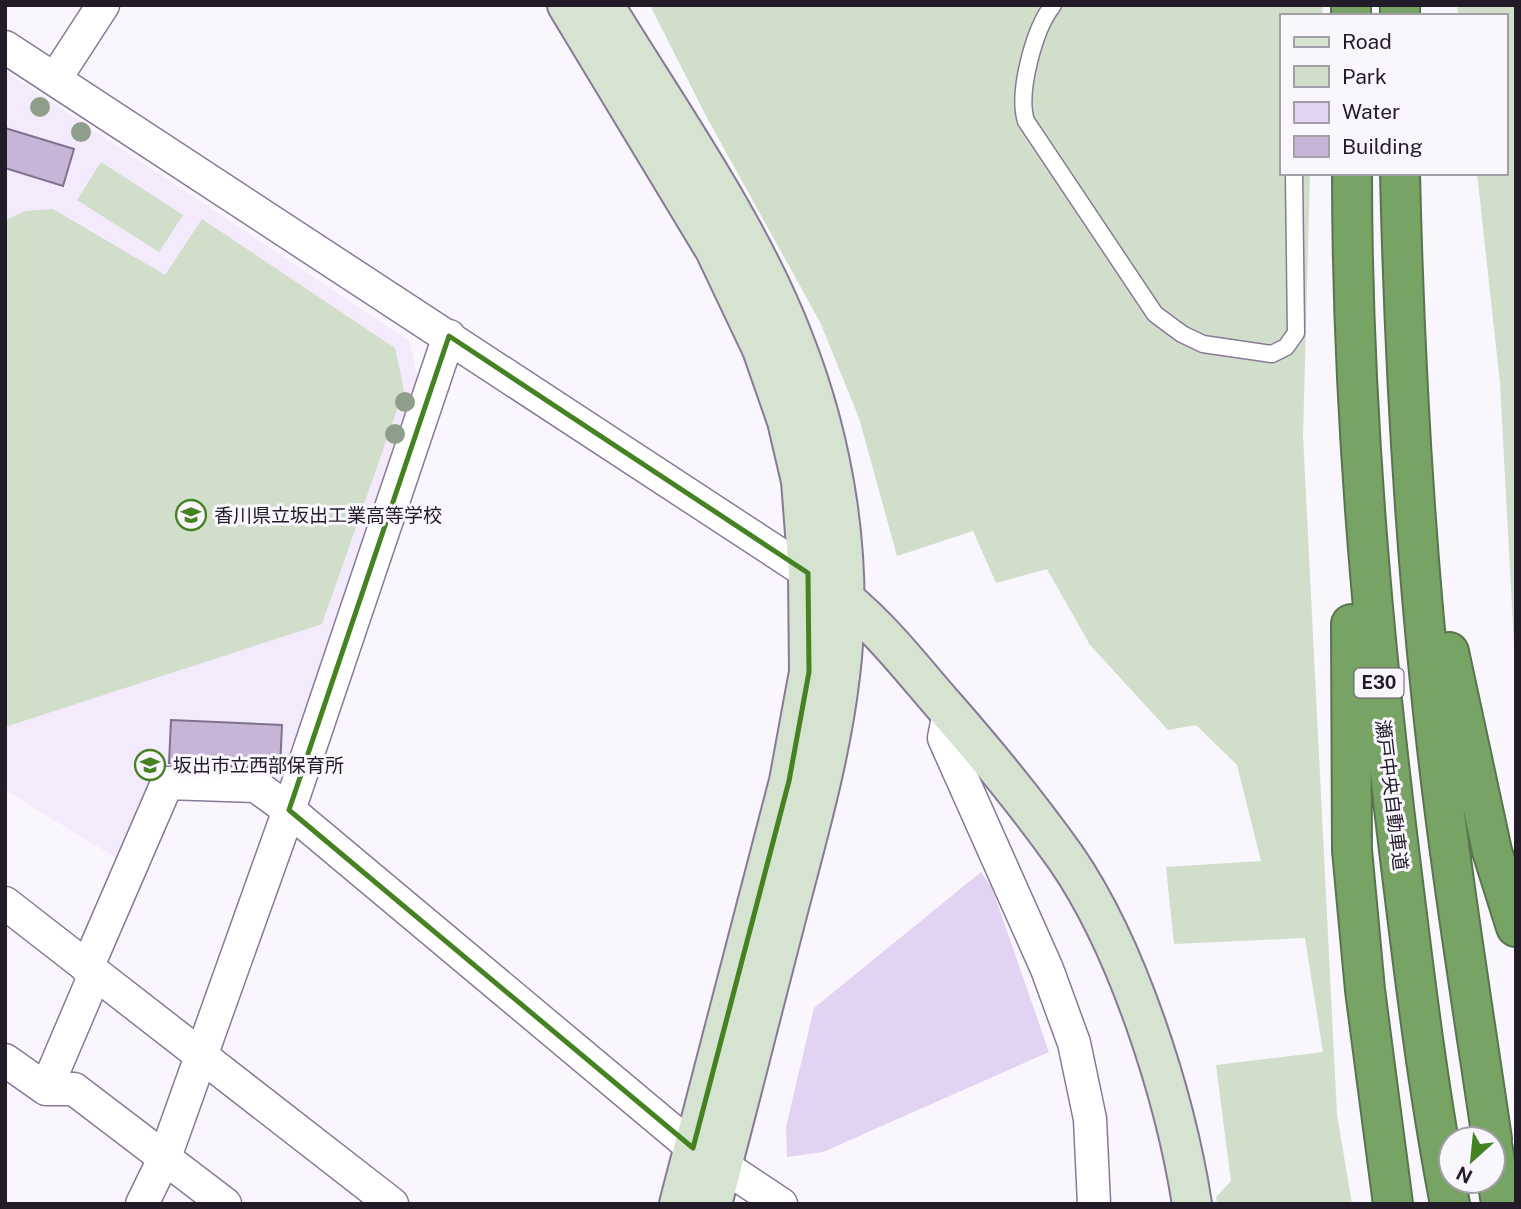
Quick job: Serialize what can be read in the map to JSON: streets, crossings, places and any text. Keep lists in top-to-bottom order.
{
  "streets": {
    "highway": ["E30", "瀬戸中央自動車道"]
  },
  "places": {
    "school or university": ["香川県立坂出工業高等学校", "坂出市立西部保育所"]
  },
  "legend": [
    "Road",
    "Park",
    "Water",
    "Building"
  ],
  "north": "bottom left"
}
